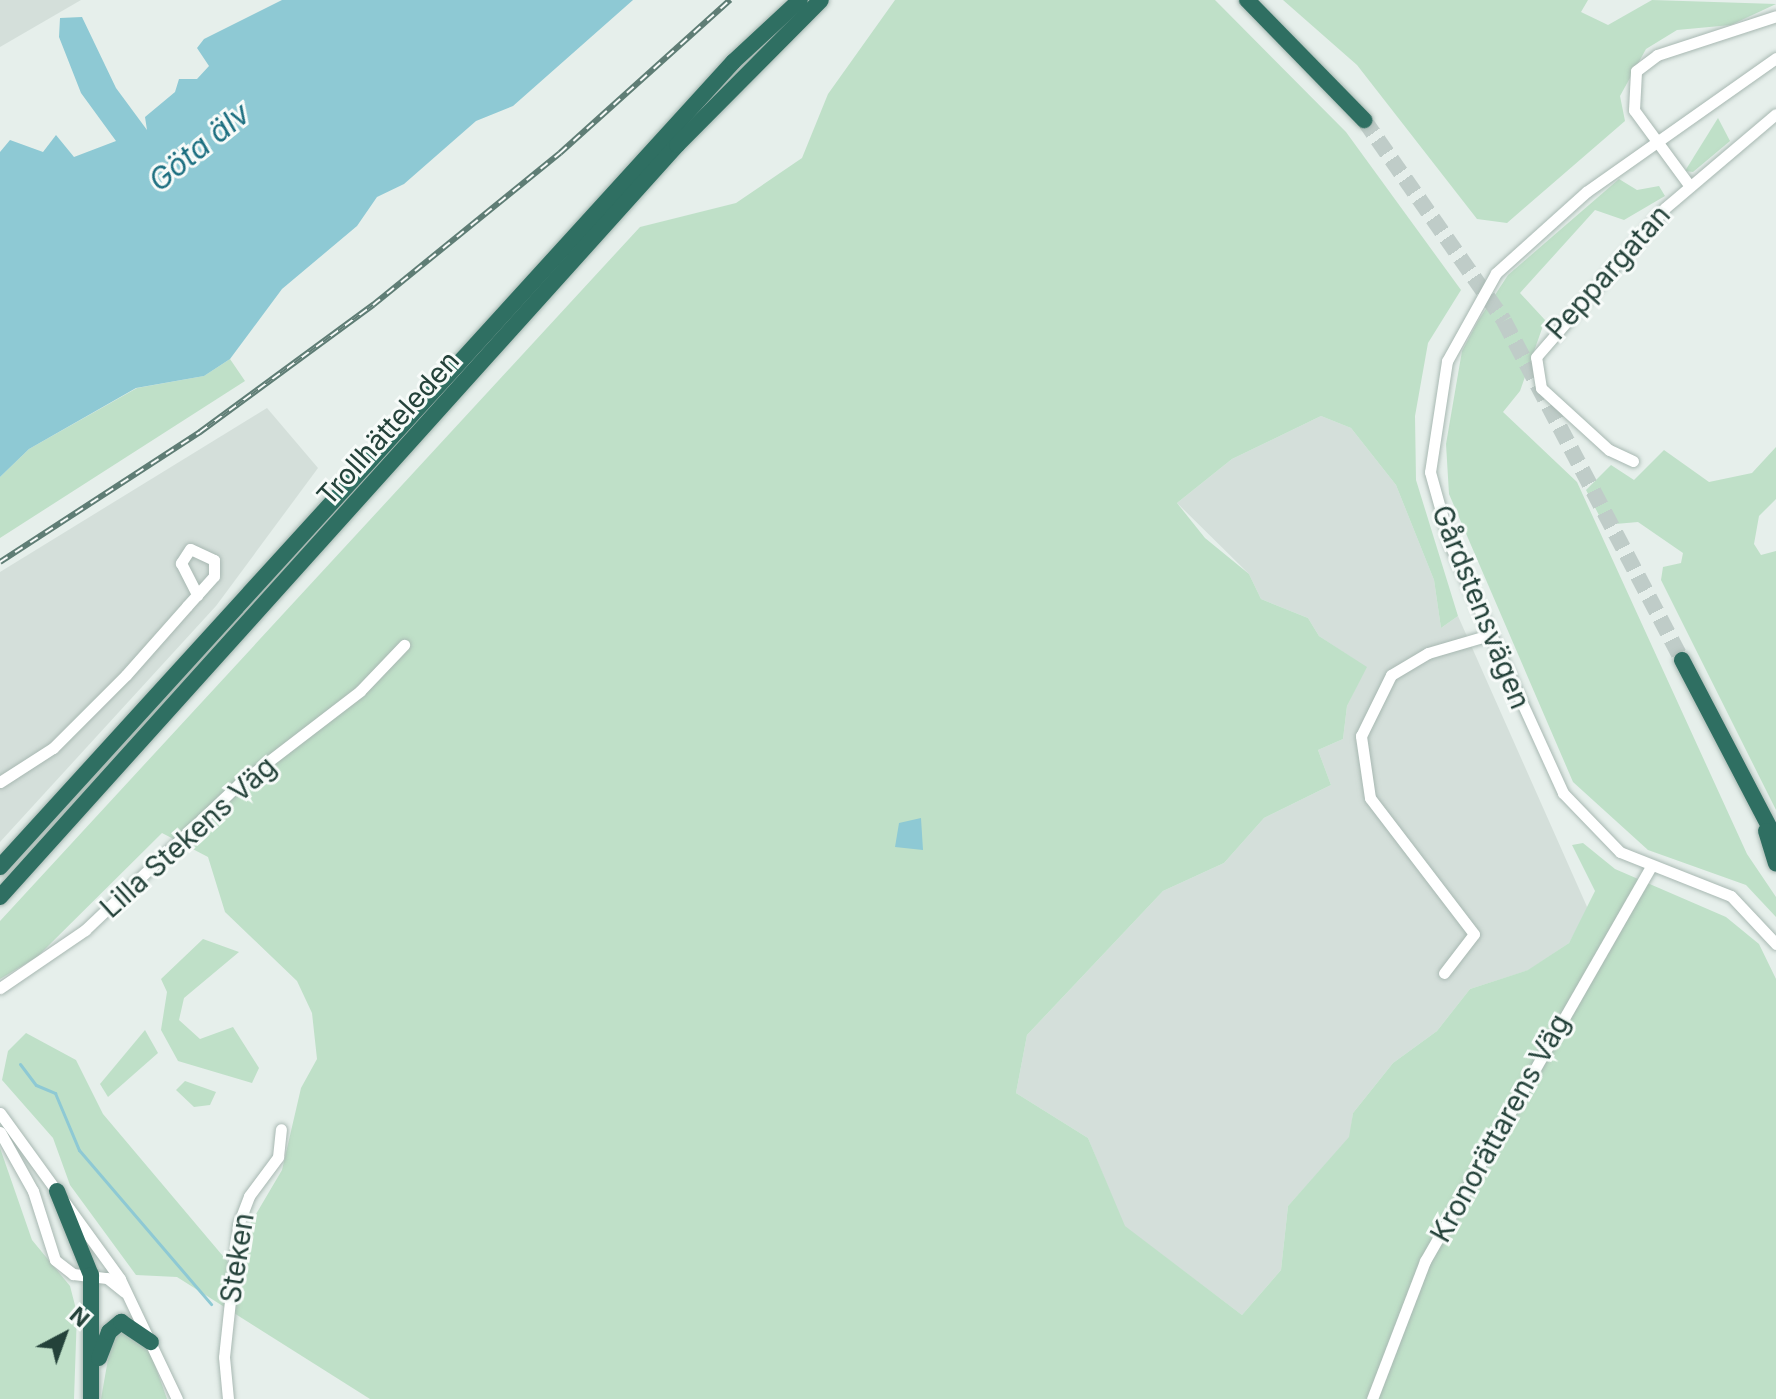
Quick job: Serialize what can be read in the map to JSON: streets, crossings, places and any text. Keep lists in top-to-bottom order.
{
  "streets": {
    "highway": ["Trollhätteleden"],
    "street": [
      "Peppargatan",
      "Gårdstensvägen",
      "Lilla Stekens Väg",
      "Kronorättarens Väg",
      "Steken"
    ]
  },
  "crossings": [
    ["Peppargatan", "Gårdstensvägen"],
    ["Gårdstensvägen", "Kronorättarens Väg"]
  ],
  "water": ["Göta älv"],
  "north": "top right"
}
